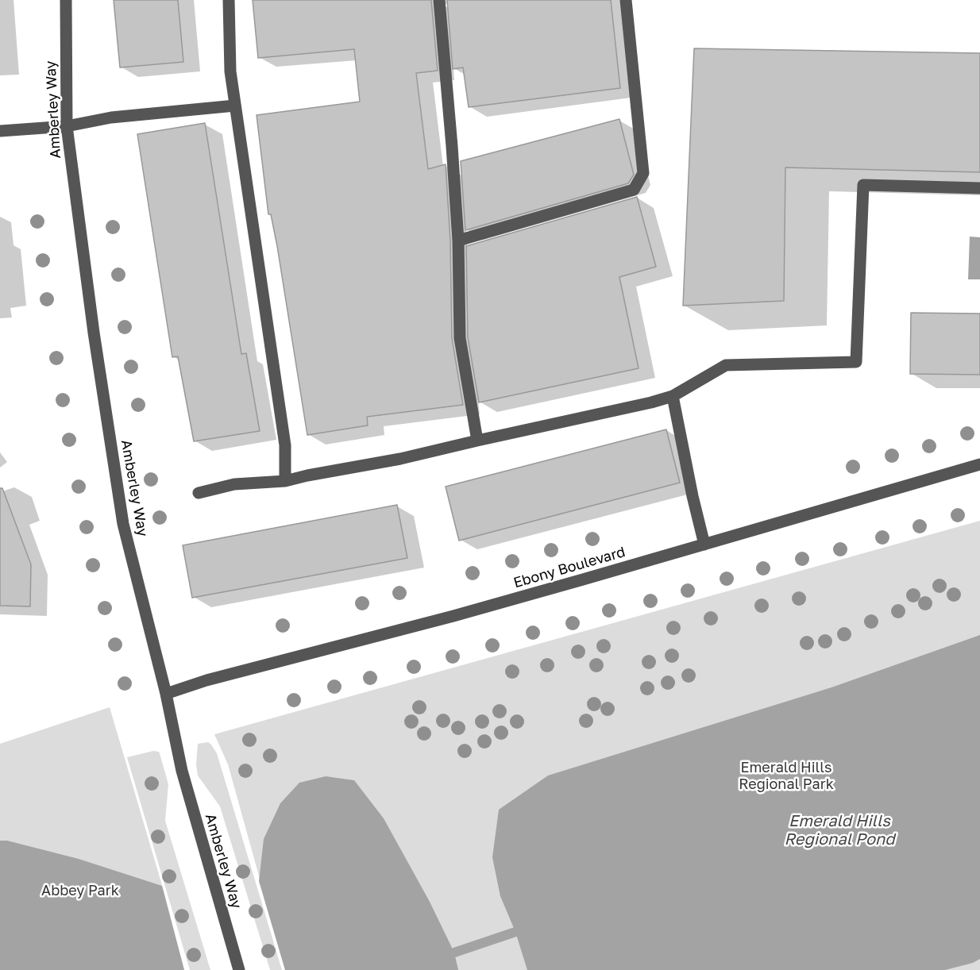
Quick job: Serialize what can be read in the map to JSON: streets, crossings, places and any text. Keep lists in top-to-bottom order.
{
  "streets": {
    "street": ["Amberley Way", "Ebony Boulevard"]
  },
  "crossings": [
    ["Amberley Way", "Ebony Boulevard"]
  ],
  "water": ["Emerald Hills Regional Pond"],
  "parks": ["Emerald Hills Regional Park", "Abbey Park"]
}
